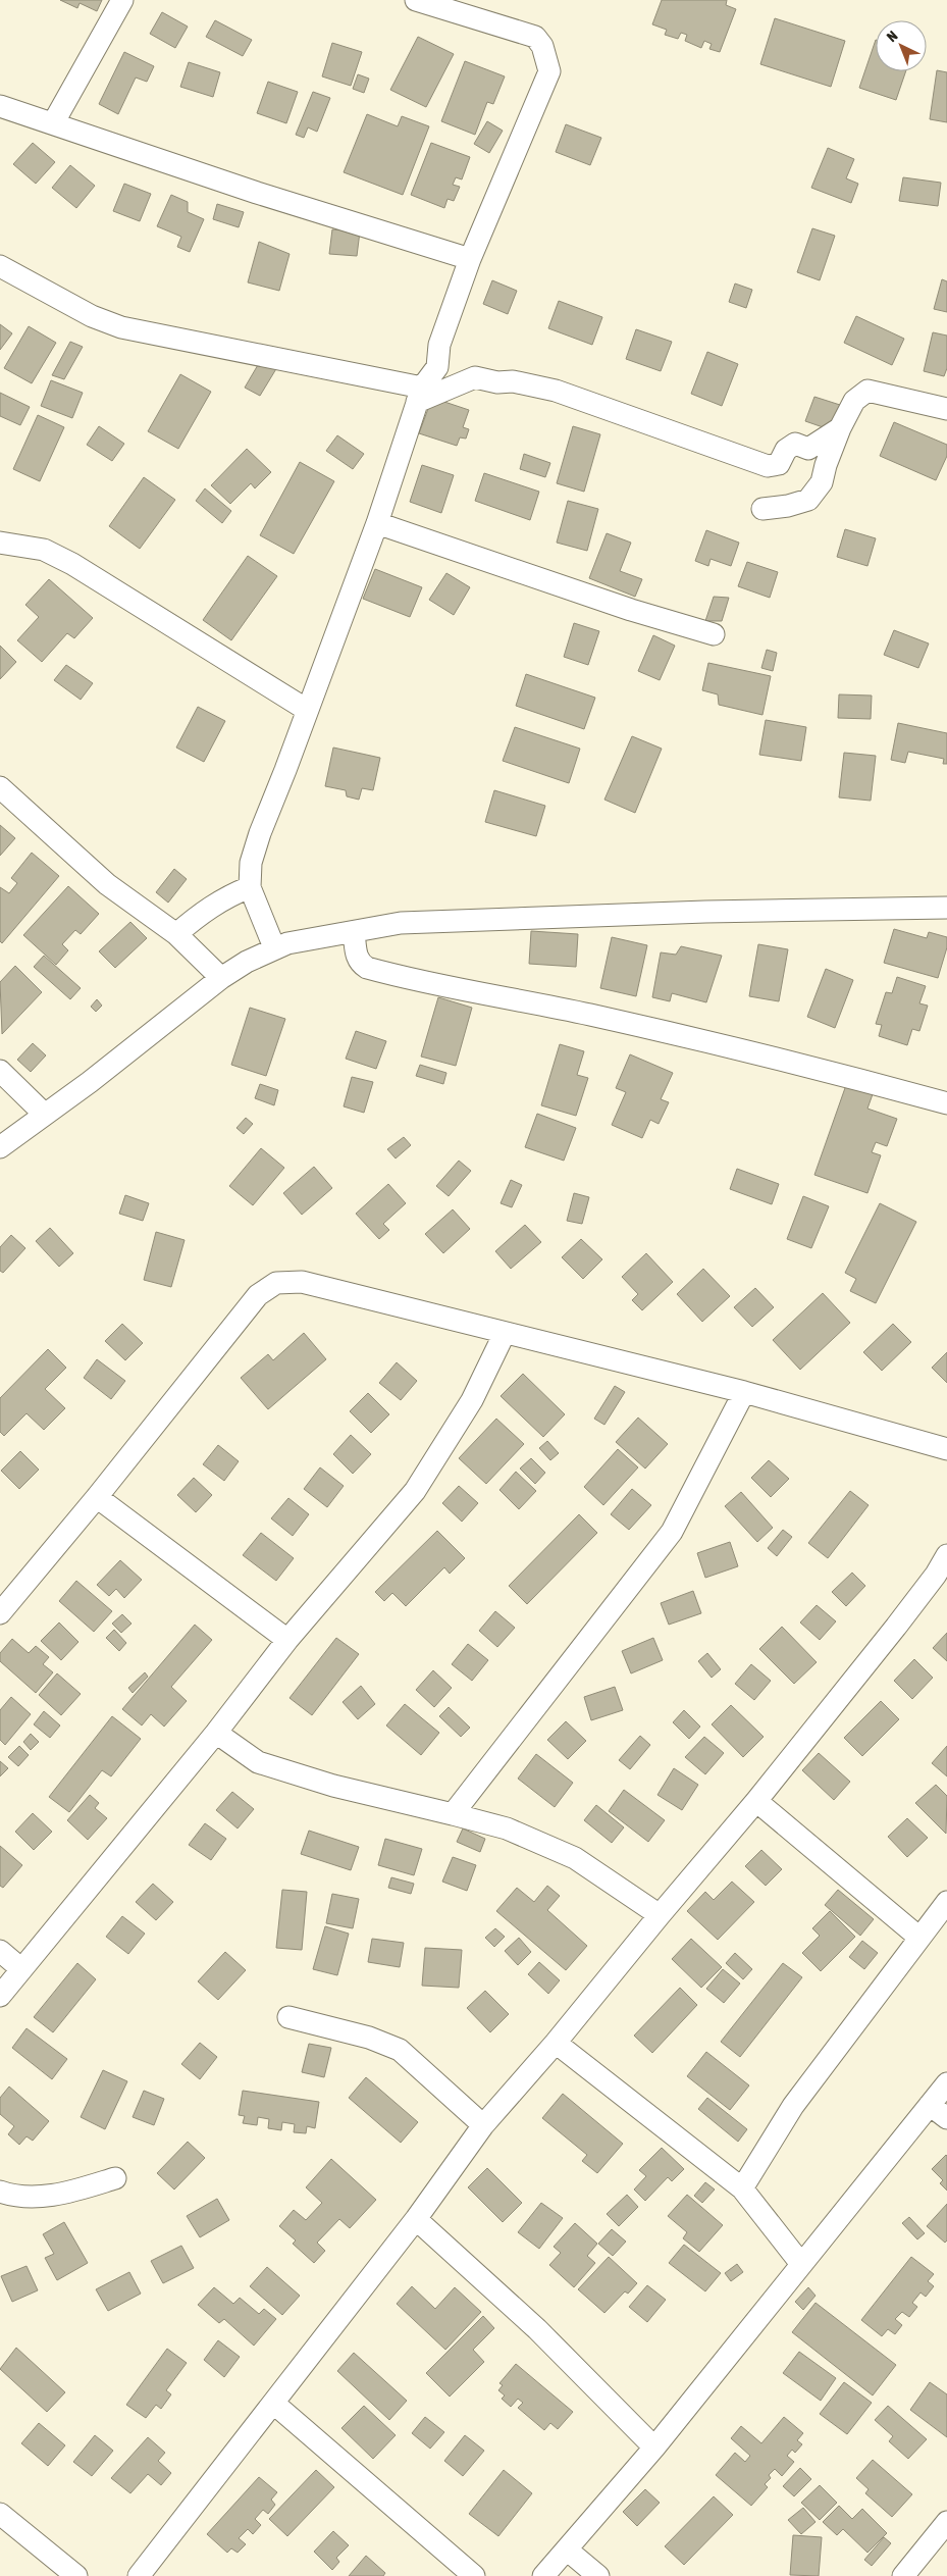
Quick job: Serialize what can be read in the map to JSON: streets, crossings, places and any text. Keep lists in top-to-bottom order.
{
  "north": "top left"
}
